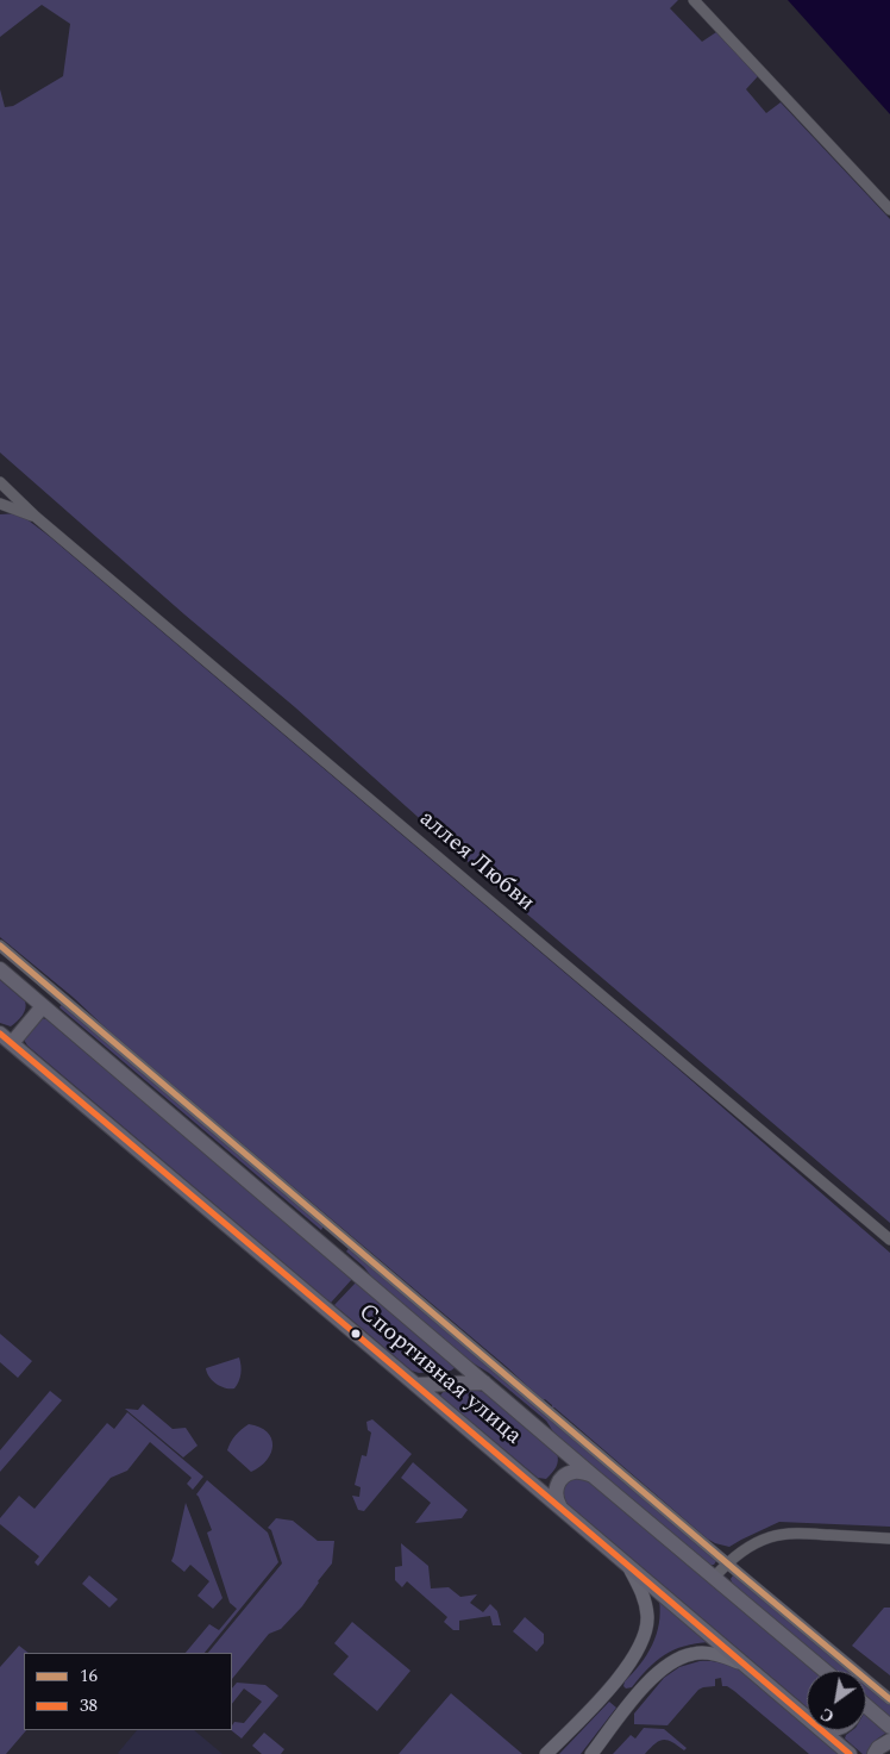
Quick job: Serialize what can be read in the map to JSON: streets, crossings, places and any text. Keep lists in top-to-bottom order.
{
  "streets": {
    "main road": ["Спортивная улица"],
    "street": ["аллея Любви"]
  },
  "lines": ["transit line 16", "transit line 38"],
  "legend": ["16", "38"],
  "north": "bottom left"
}
